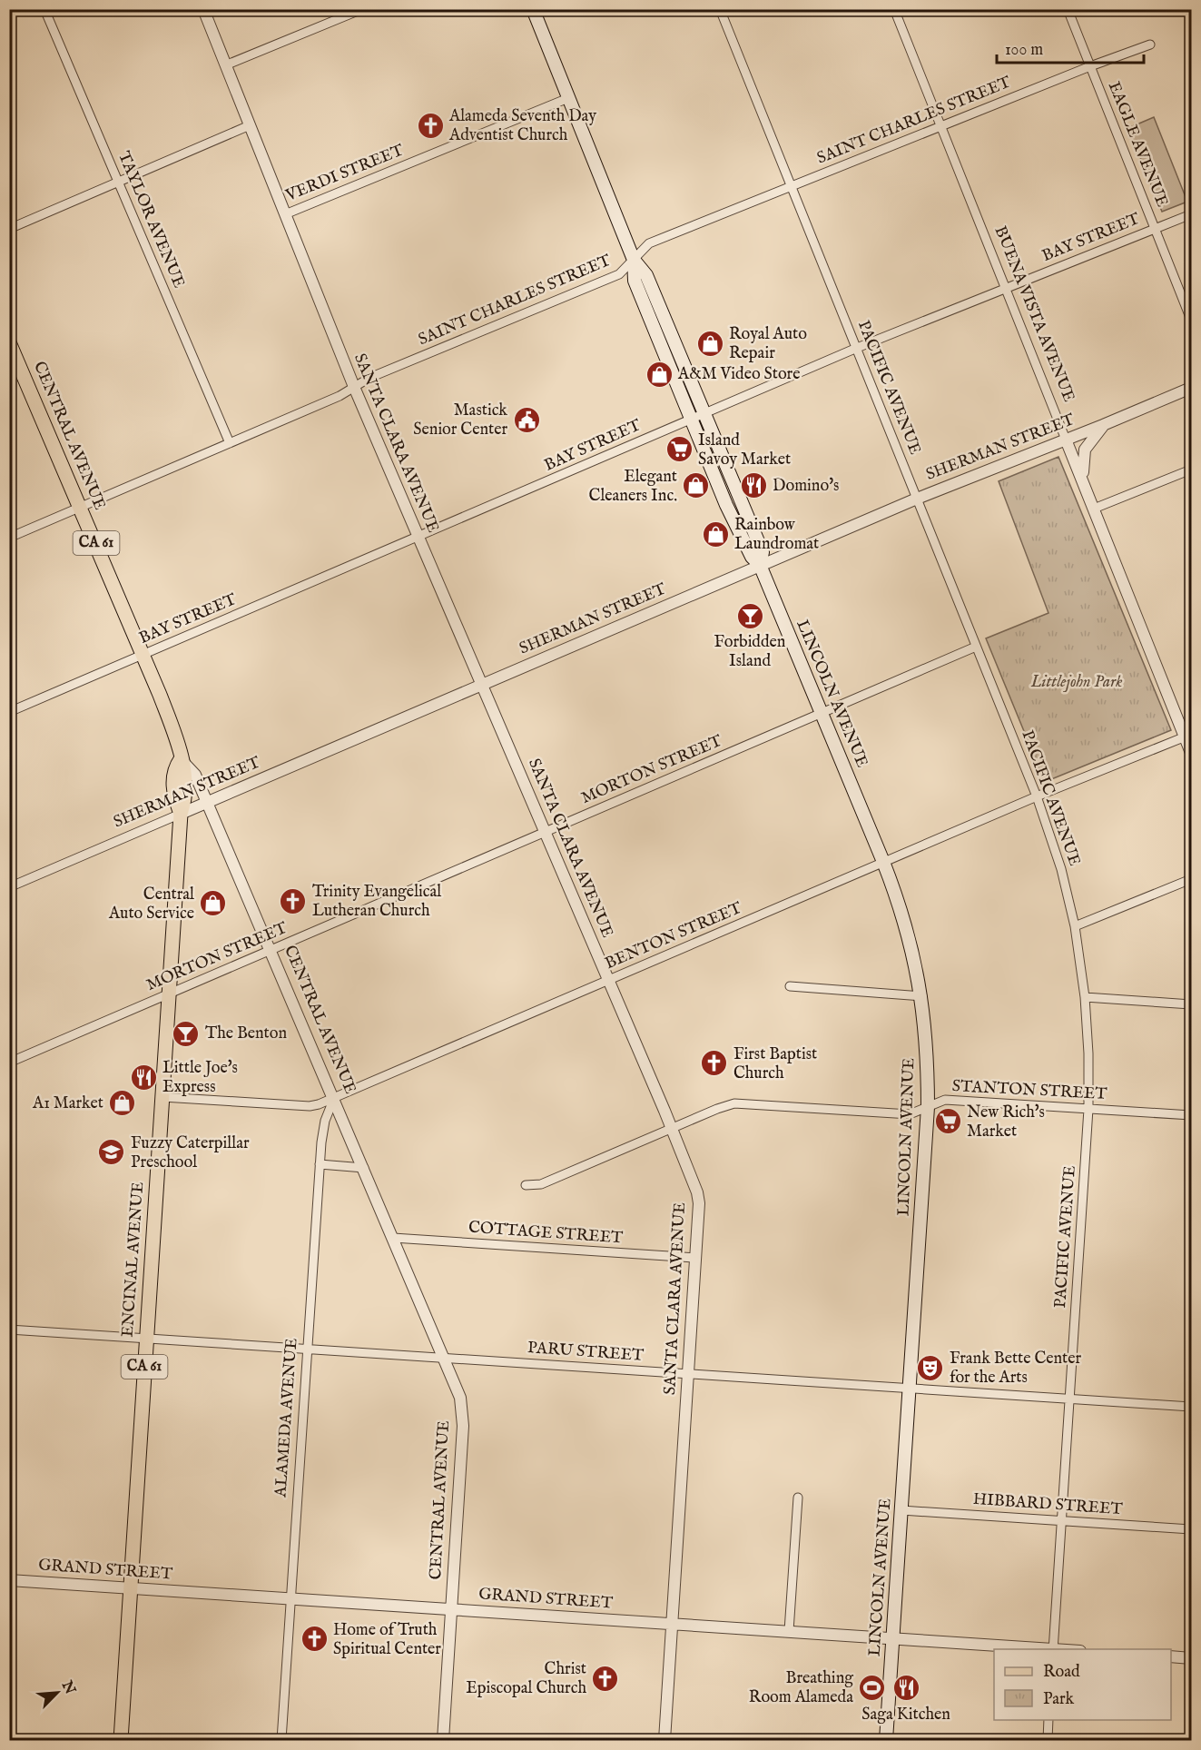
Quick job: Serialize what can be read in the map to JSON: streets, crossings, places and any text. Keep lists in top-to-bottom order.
{
  "streets": {
    "main road": [
      "CENTRAL AVENUE",
      "CA 61",
      "LINCOLN AVENUE",
      "ENCINAL AVENUE"
    ],
    "street": [
      "SAINT CHARLES STREET",
      "EAGLE AVENUE",
      "VERDI STREET",
      "TAYLOR AVENUE",
      "BAY STREET",
      "BUENA VISTA AVENUE",
      "PACIFIC AVENUE",
      "SANTA CLARA AVENUE",
      "SHERMAN STREET",
      "MORTON STREET",
      "BENTON STREET",
      "STANTON STREET",
      "COTTAGE STREET",
      "PARU STREET",
      "ALAMEDA AVENUE",
      "HIBBARD STREET",
      "GRAND STREET"
    ]
  },
  "crossings": [
    ["SAINT CHARLES STREET", "EAGLE AVENUE"],
    ["SAINT CHARLES STREET", "TAYLOR AVENUE"],
    ["SAINT CHARLES STREET", "BUENA VISTA AVENUE"],
    ["SAINT CHARLES STREET", "PACIFIC AVENUE"],
    ["SAINT CHARLES STREET", "CENTRAL AVENUE"],
    ["SAINT CHARLES STREET", "SANTA CLARA AVENUE"],
    ["SAINT CHARLES STREET", "LINCOLN AVENUE"],
    ["EAGLE AVENUE", "BAY STREET"],
    ["VERDI STREET", "SANTA CLARA AVENUE"],
    ["VERDI STREET", "LINCOLN AVENUE"],
    ["BAY STREET", "BUENA VISTA AVENUE"],
    ["BAY STREET", "PACIFIC AVENUE"],
    ["BAY STREET", "CENTRAL AVENUE"],
    ["BAY STREET", "SANTA CLARA AVENUE"],
    ["BAY STREET", "LINCOLN AVENUE"],
    ["BUENA VISTA AVENUE", "SHERMAN STREET"],
    ["BUENA VISTA AVENUE", "BENTON STREET"],
    ["PACIFIC AVENUE", "SHERMAN STREET"],
    ["PACIFIC AVENUE", "MORTON STREET"],
    ["PACIFIC AVENUE", "BENTON STREET"],
    ["PACIFIC AVENUE", "STANTON STREET"],
    ["PACIFIC AVENUE", "PARU STREET"],
    ["PACIFIC AVENUE", "HIBBARD STREET"],
    ["CENTRAL AVENUE", "SHERMAN STREET"],
    ["CENTRAL AVENUE", "MORTON STREET"],
    ["CENTRAL AVENUE", "BENTON STREET"],
    ["CENTRAL AVENUE", "COTTAGE STREET"],
    ["CENTRAL AVENUE", "ENCINAL AVENUE"],
    ["CENTRAL AVENUE", "PARU STREET"],
    ["CENTRAL AVENUE", "ALAMEDA AVENUE"],
    ["CENTRAL AVENUE", "GRAND STREET"],
    ["SANTA CLARA AVENUE", "SHERMAN STREET"],
    ["SANTA CLARA AVENUE", "MORTON STREET"],
    ["SANTA CLARA AVENUE", "BENTON STREET"],
    ["SANTA CLARA AVENUE", "STANTON STREET"],
    ["SANTA CLARA AVENUE", "COTTAGE STREET"],
    ["SANTA CLARA AVENUE", "PARU STREET"],
    ["SANTA CLARA AVENUE", "GRAND STREET"],
    ["SHERMAN STREET", "LINCOLN AVENUE"],
    ["SHERMAN STREET", "ENCINAL AVENUE"],
    ["LINCOLN AVENUE", "MORTON STREET"],
    ["LINCOLN AVENUE", "BENTON STREET"],
    ["LINCOLN AVENUE", "STANTON STREET"],
    ["LINCOLN AVENUE", "PARU STREET"],
    ["LINCOLN AVENUE", "HIBBARD STREET"],
    ["LINCOLN AVENUE", "GRAND STREET"],
    ["MORTON STREET", "ENCINAL AVENUE"],
    ["BENTON STREET", "ENCINAL AVENUE"],
    ["BENTON STREET", "ALAMEDA AVENUE"],
    ["ENCINAL AVENUE", "PARU STREET"],
    ["ENCINAL AVENUE", "GRAND STREET"],
    ["PARU STREET", "ALAMEDA AVENUE"],
    ["ALAMEDA AVENUE", "GRAND STREET"]
  ],
  "parks": ["Littlejohn Park"],
  "places": {
    "church": [
      "Alameda Seventh Day Adventist Church",
      "Trinity Evangelical Lutheran Church",
      "First Baptist Church",
      "Home of Truth Spiritual Center",
      "Christ Episcopal Church"
    ],
    "shop": [
      "Royal Auto Repair",
      "A&M Video Store",
      "Elegant Cleaners Inc.",
      "Rainbow Laundromat",
      "Central Auto Service",
      "A1 Market"
    ],
    "public building": ["Mastick Senior Center"],
    "supermarket": ["Island Savoy Market", "New Rich's Market"],
    "restaurant": ["Domino's", "Little Joe's Express", "Saga Kitchen"],
    "bar": ["Forbidden Island", "The Benton"],
    "school or university": ["Fuzzy Caterpillar Preschool"],
    "theatre": ["Frank Bette Center for the Arts"],
    "sports": ["Breathing Room Alameda"]
  },
  "legend": ["Road", "Park"],
  "scale_bar": "100 m",
  "north": "top right"
}
